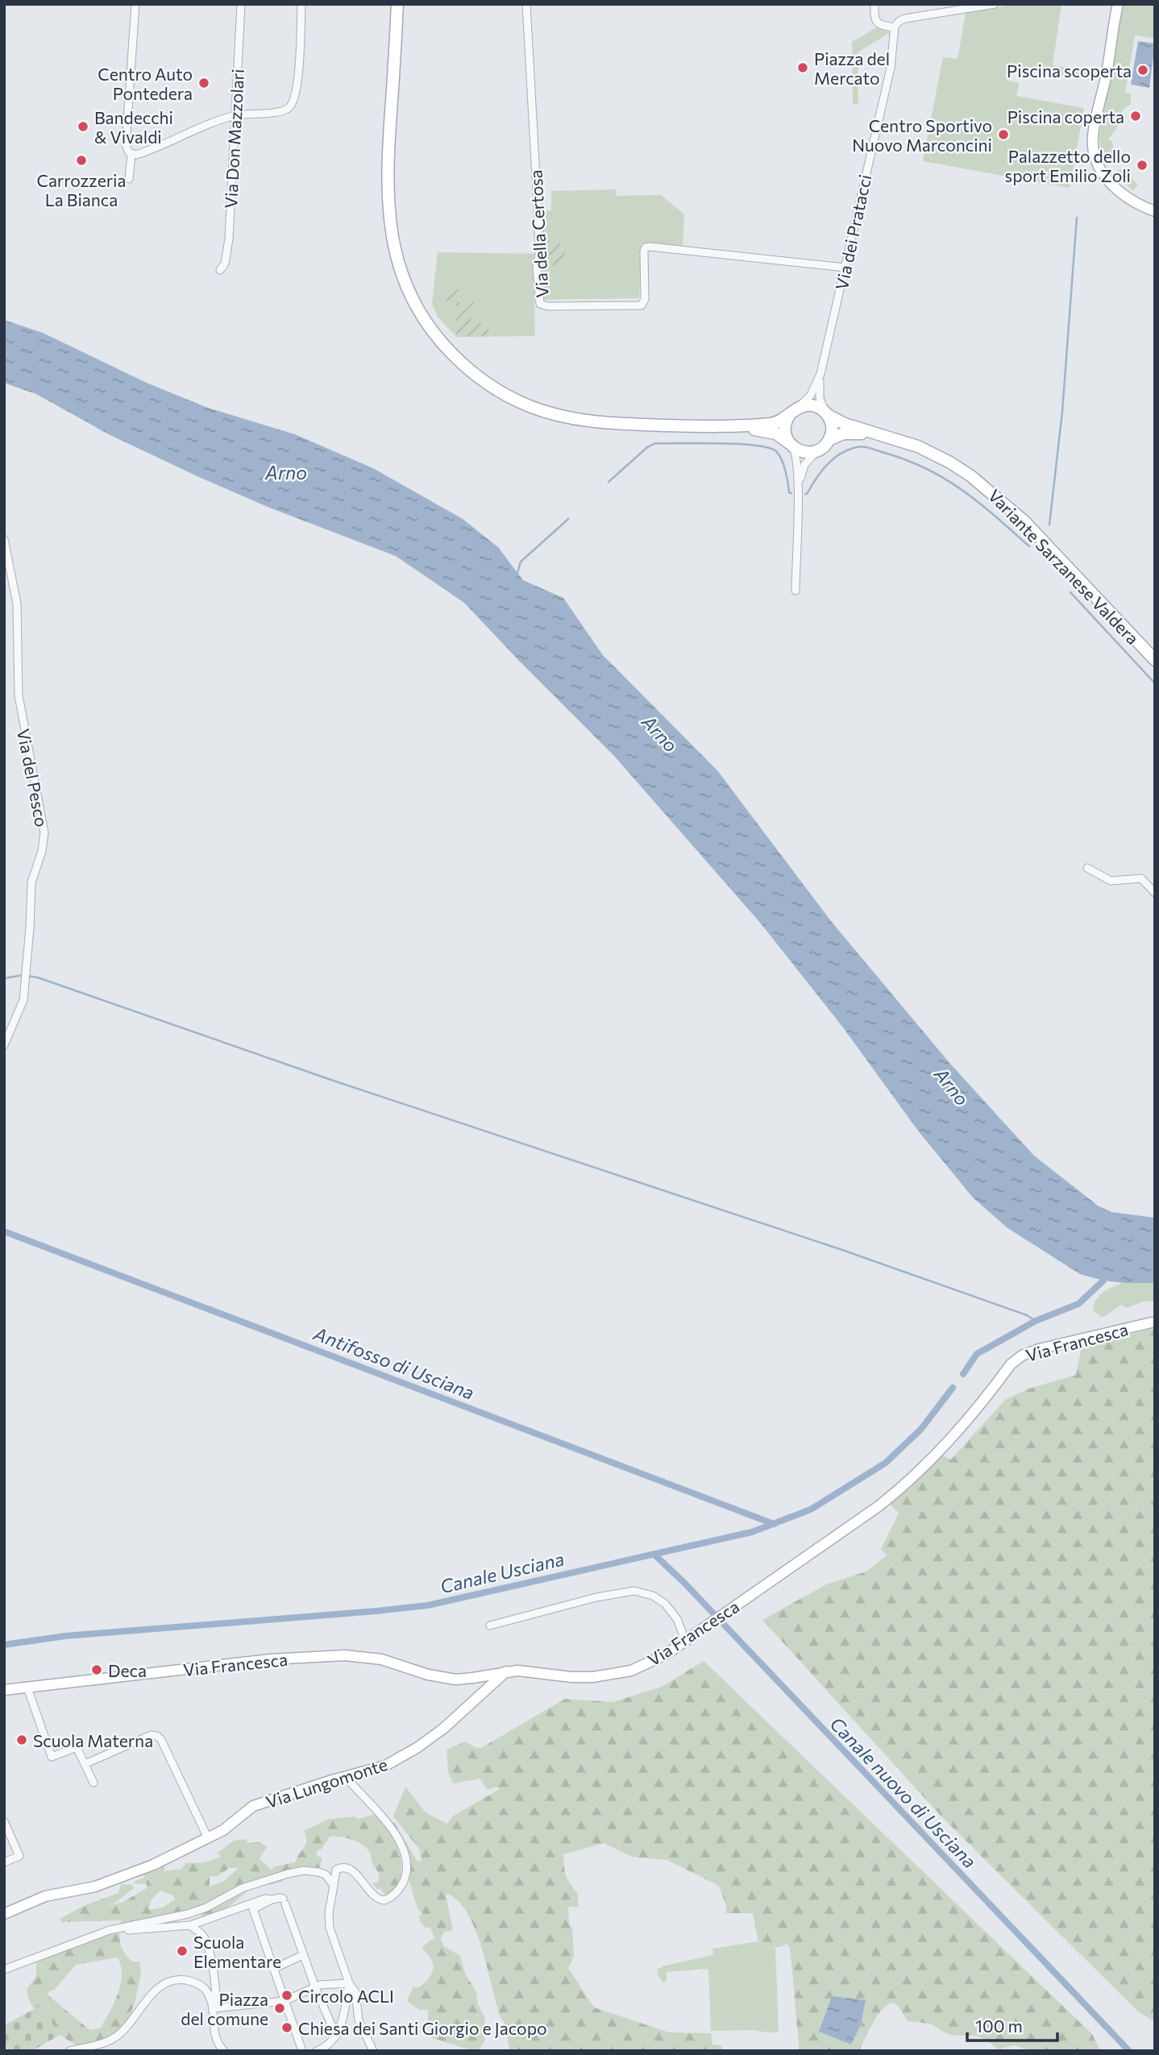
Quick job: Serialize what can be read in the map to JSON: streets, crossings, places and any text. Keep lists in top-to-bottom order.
{
  "streets": {
    "main road": ["Variante Sarzanese Valdera", "Via Francesca", "Via Lungomonte"],
    "street": [
      "Via Don Mazzolari",
      "Via dei Pratacci",
      "Via della Certosa",
      "Via del Pesco"
    ]
  },
  "crossings": [
    ["Via dei Pratacci", "Via della Certosa"],
    ["Via dei Pratacci", "Variante Sarzanese Valdera"],
    ["Via Francesca", "Via Lungomonte"]
  ],
  "water": [
    "Arno",
    "Antifosso di Usciana",
    "Canale Usciana",
    "Canale nuovo di Usciana"
  ],
  "places": [
    "Piazza del Mercato",
    "Piscina scoperta",
    "Centro Auto Pontedera",
    "Piscina coperta",
    "Bandecchi & Vivaldi",
    "Centro Sportivo Nuovo Marconcini",
    "Carrozzeria La Bianca",
    "Palazzetto dello sport Emilio Zoli",
    "Deca",
    "Scuola Materna",
    "Scuola Elementare",
    "Circolo ACLI",
    "Piazza del comune",
    "Chiesa dei Santi Giorgio e Jacopo"
  ],
  "scale_bar": "100 m"
}
